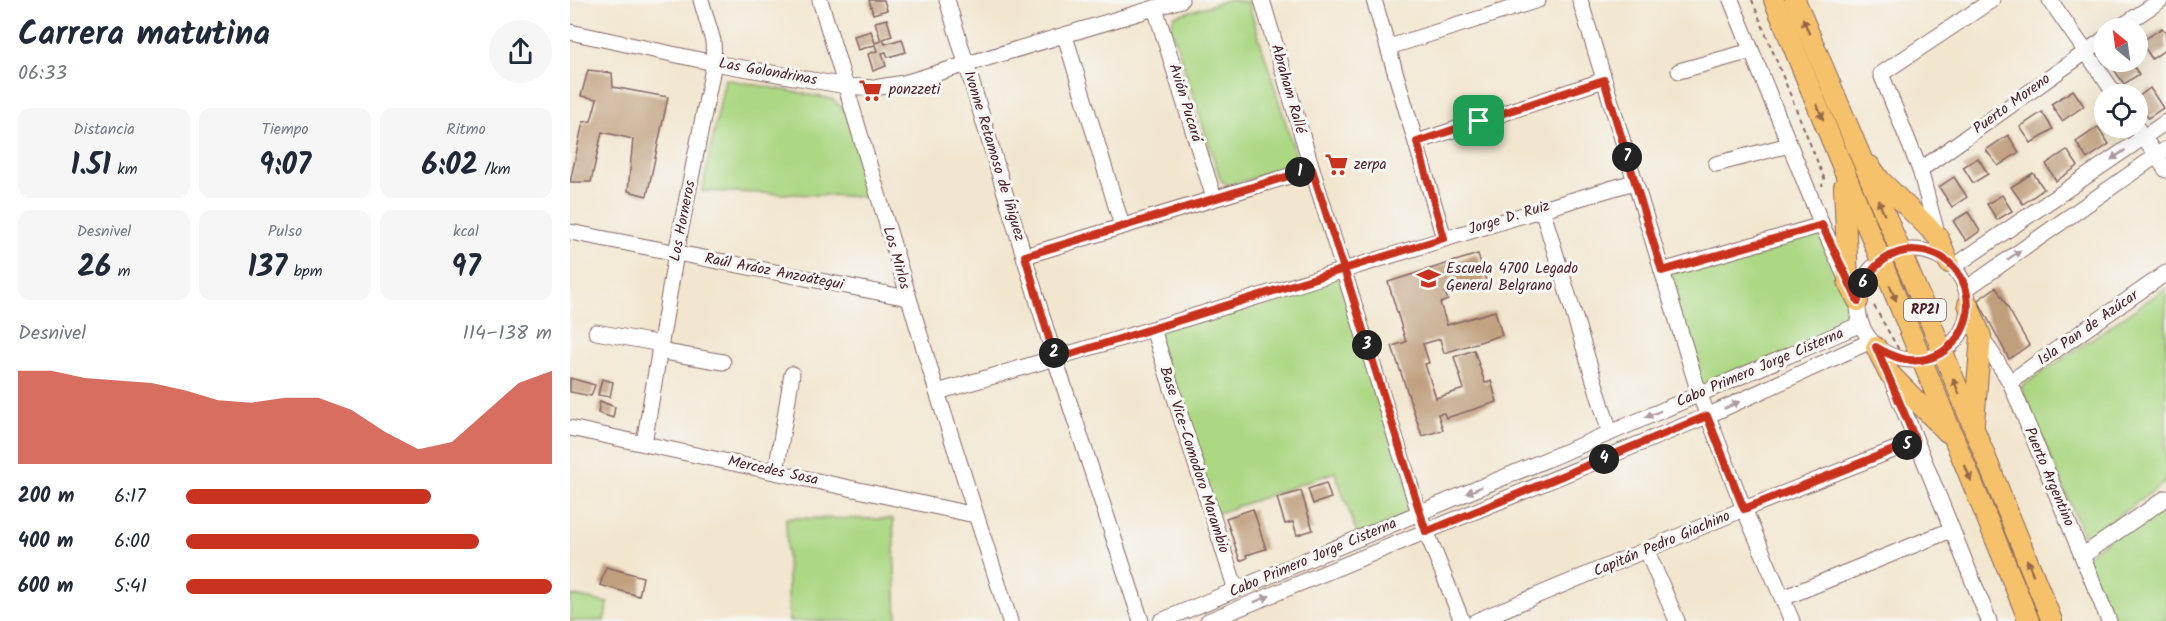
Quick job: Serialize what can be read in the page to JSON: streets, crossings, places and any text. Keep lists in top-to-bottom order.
{
  "streets": {
    "main road": ["RP21"],
    "street": [
      "Las Golondrinas",
      "Abraham Rallé",
      "Avión Pucará",
      "Puerto Moreno",
      "Ivonne Retamoso de Íñiguez",
      "Jorge D. Ruiz",
      "Los Horneros",
      "Los Mirlos",
      "Raúl Aráoz Anzoátegui",
      "Isla Pan de Azúcar",
      "Cabo Primero Jorge Cisterna",
      "Base Vice-Comodoro Marambio",
      "Mercedes Sosa",
      "Puerto Argentino",
      "Capitán Pedro Giachino"
    ]
  },
  "crossings": [
    ["Las Golondrinas", "Avión Pucará"],
    ["Las Golondrinas", "Ivonne Retamoso de Íñiguez"],
    ["Las Golondrinas", "Los Horneros"],
    ["Las Golondrinas", "Los Mirlos"],
    ["Abraham Rallé", "Jorge D. Ruiz"],
    ["Abraham Rallé", "Cabo Primero Jorge Cisterna"],
    ["Ivonne Retamoso de Íñiguez", "Jorge D. Ruiz"],
    ["Jorge D. Ruiz", "Los Mirlos"],
    ["Jorge D. Ruiz", "Base Vice-Comodoro Marambio"],
    ["Los Horneros", "Raúl Aráoz Anzoátegui"],
    ["Los Horneros", "Mercedes Sosa"],
    ["Los Mirlos", "Raúl Aráoz Anzoátegui"],
    ["Los Mirlos", "Mercedes Sosa"],
    ["Isla Pan de Azúcar", "Puerto Argentino"],
    ["Cabo Primero Jorge Cisterna", "Base Vice-Comodoro Marambio"]
  ],
  "places": {
    "supermarket": ["ponzzeti", "zerpa"],
    "school or university": ["Escuela 4700 Legado General Belgrano"]
  },
  "north": "top left",
  "page": {
    "heading": ["Carrera matutina", "06:33"],
    "stats": [
      ["Distancia", "1.51 km"],
      ["Tiempo", "9:07"],
      ["Ritmo", "6:02 /km"],
      ["Desnivel", "26 m"],
      ["Pulso", "137 bpm"],
      ["kcal", "97"]
    ],
    "pins": [
      "7",
      "1",
      "6",
      "3",
      "2",
      "5",
      "4"
    ],
    "chart": ["Desnivel", "114–138 m"],
    "list": [
      {
        "name": "200 m",
        "note": "6:17"
      },
      {
        "name": "400 m",
        "note": "6:00"
      },
      {
        "name": "600 m",
        "note": "5:41"
      }
    ]
  }
}
